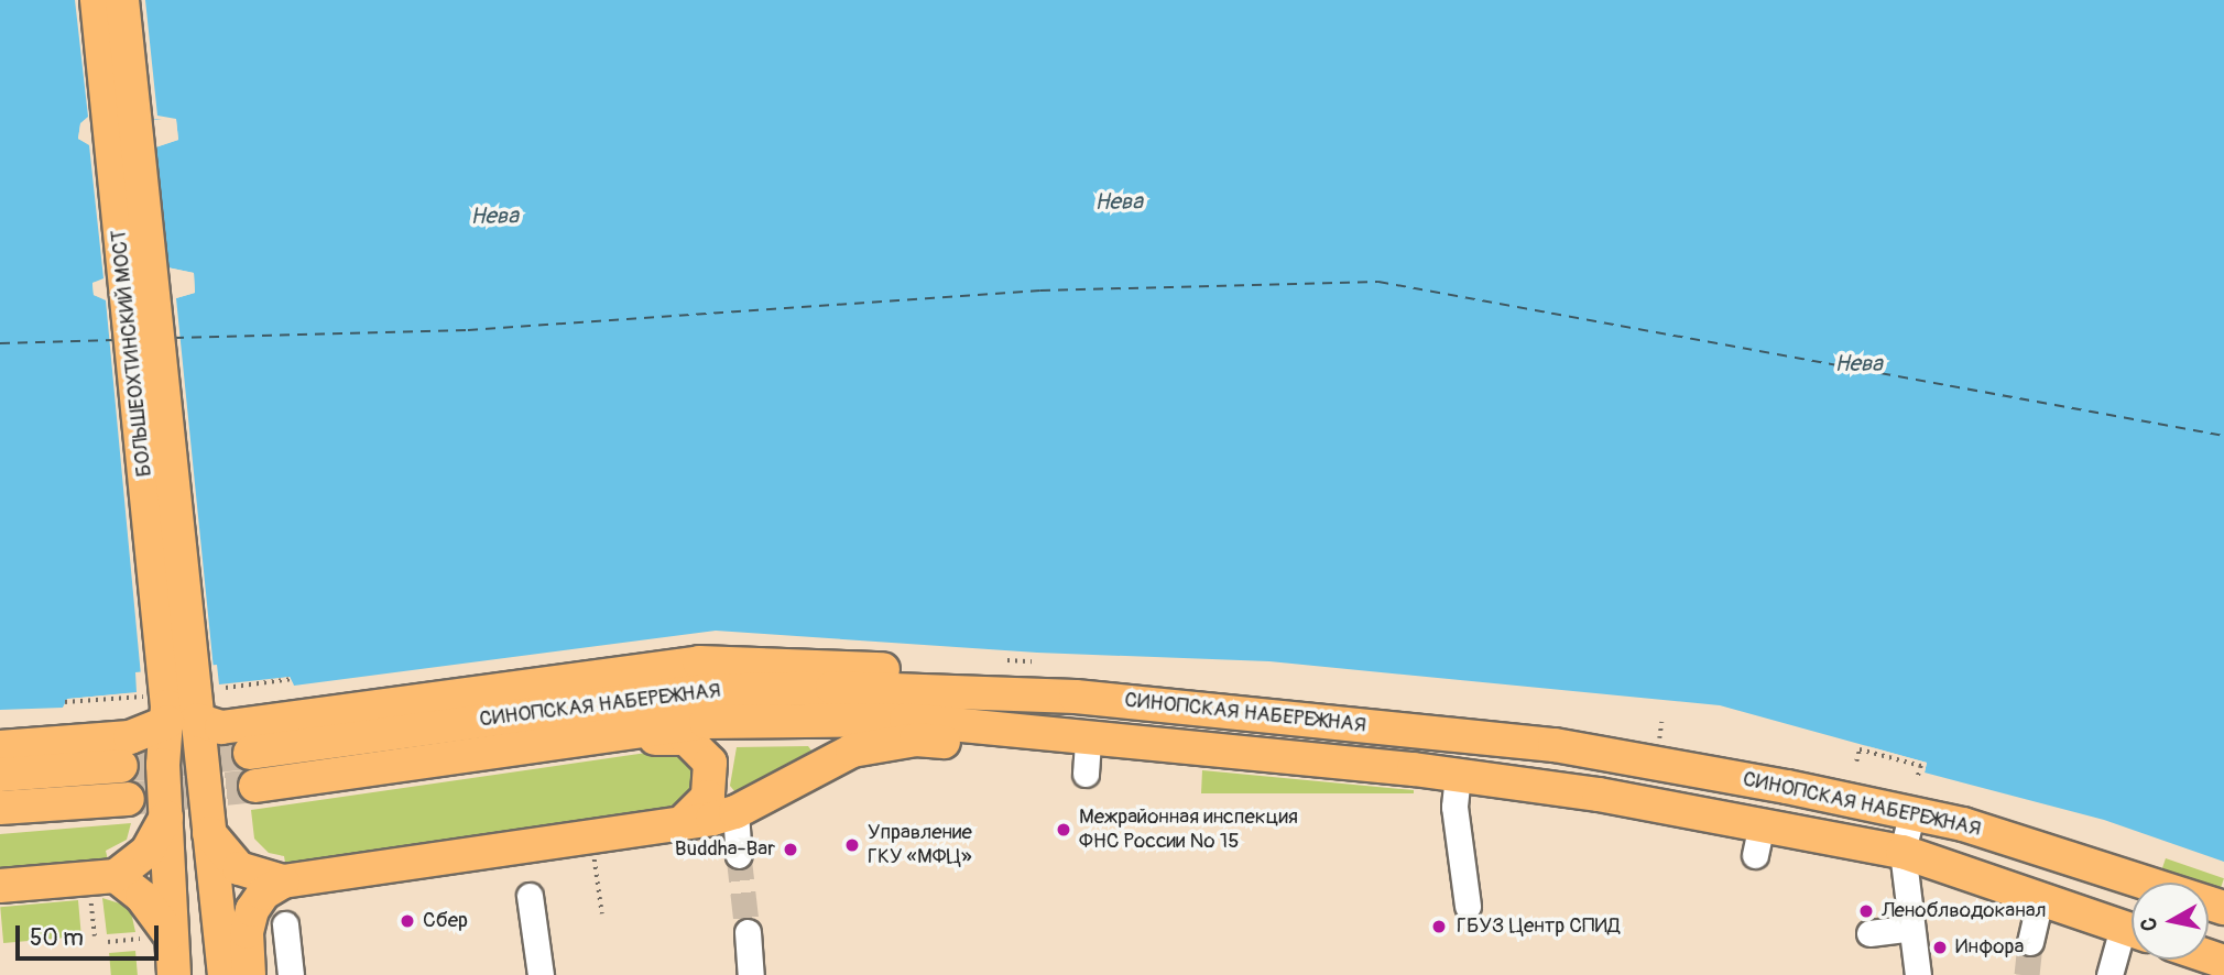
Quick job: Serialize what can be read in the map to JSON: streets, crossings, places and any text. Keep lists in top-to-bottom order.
{
  "streets": {
    "main road": ["БОЛЬШЕОХТИНСКИЙ МОСТ", "СИНОПСКАЯ НАБЕРЕЖНАЯ"]
  },
  "water": ["Нева"],
  "places": [
    "Межрайонная инспекция ФНС России № 15",
    "Управление ГКУ «МФЦ»",
    "Buddha-Bar",
    "Леноблводоканал",
    "Сбер",
    "ГБУЗ Центр СПИД",
    "Инфора"
  ],
  "scale_bar": "50 m",
  "north": "left"
}
